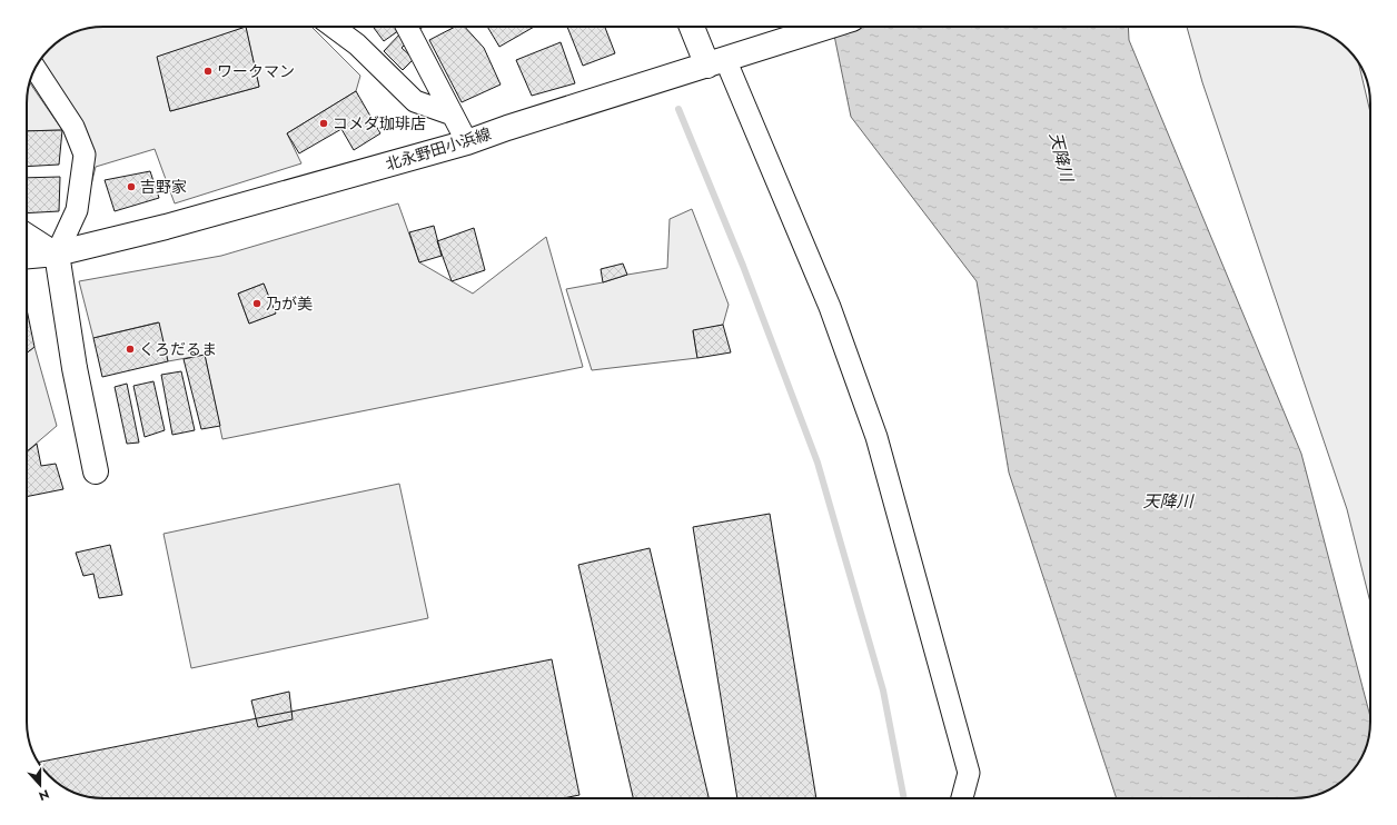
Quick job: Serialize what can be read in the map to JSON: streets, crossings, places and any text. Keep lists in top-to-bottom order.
{
  "streets": {
    "main road": ["北永野田小浜線"]
  },
  "water": ["天降川"],
  "places": [
    "ワークマン",
    "コメダ珈琲店",
    "吉野家",
    "乃が美",
    "くろだるま"
  ],
  "north": "bottom"
}
